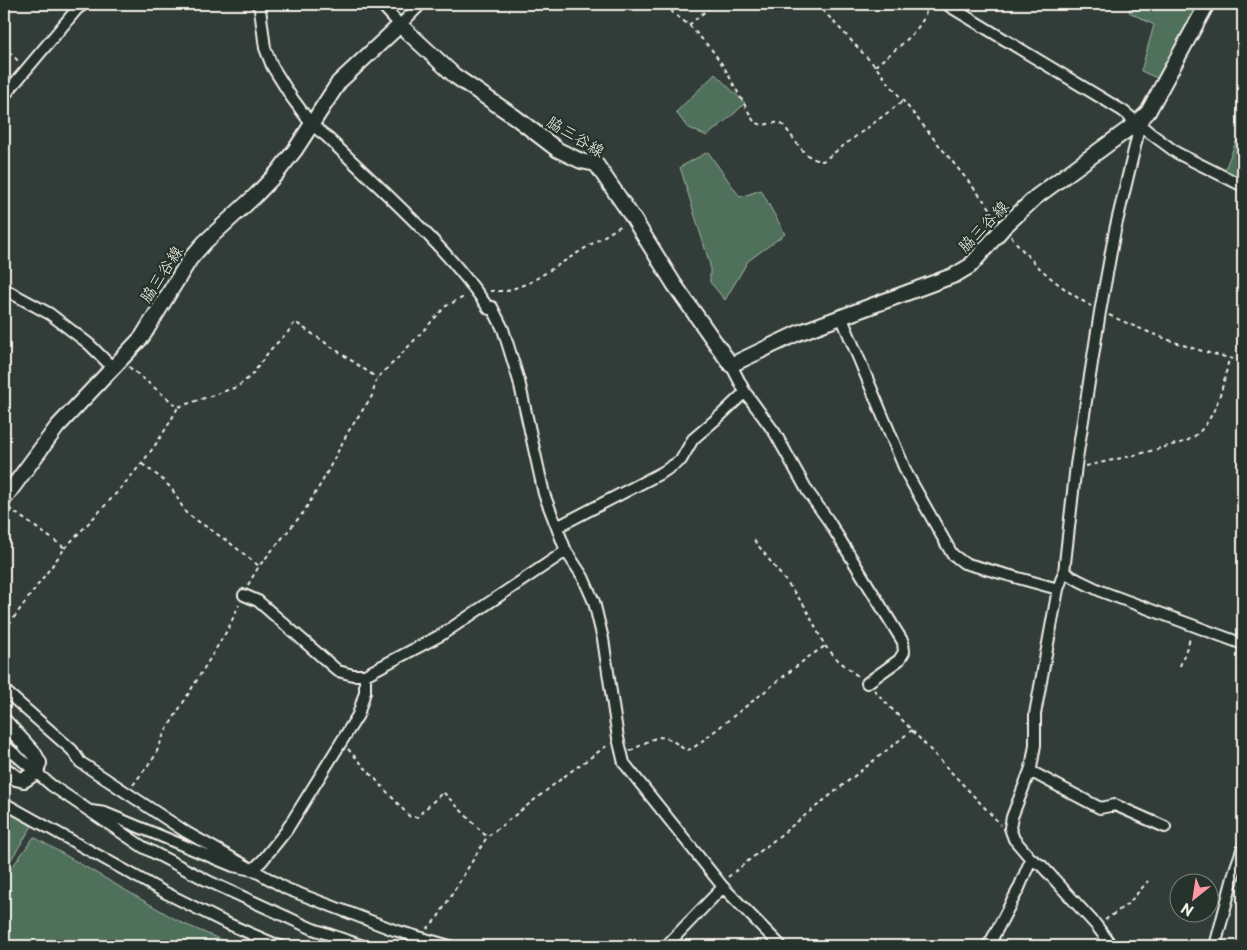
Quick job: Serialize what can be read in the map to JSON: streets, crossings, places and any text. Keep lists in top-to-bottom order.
{
  "streets": {
    "main road": ["脇三谷線"]
  },
  "north": "bottom left"
}
